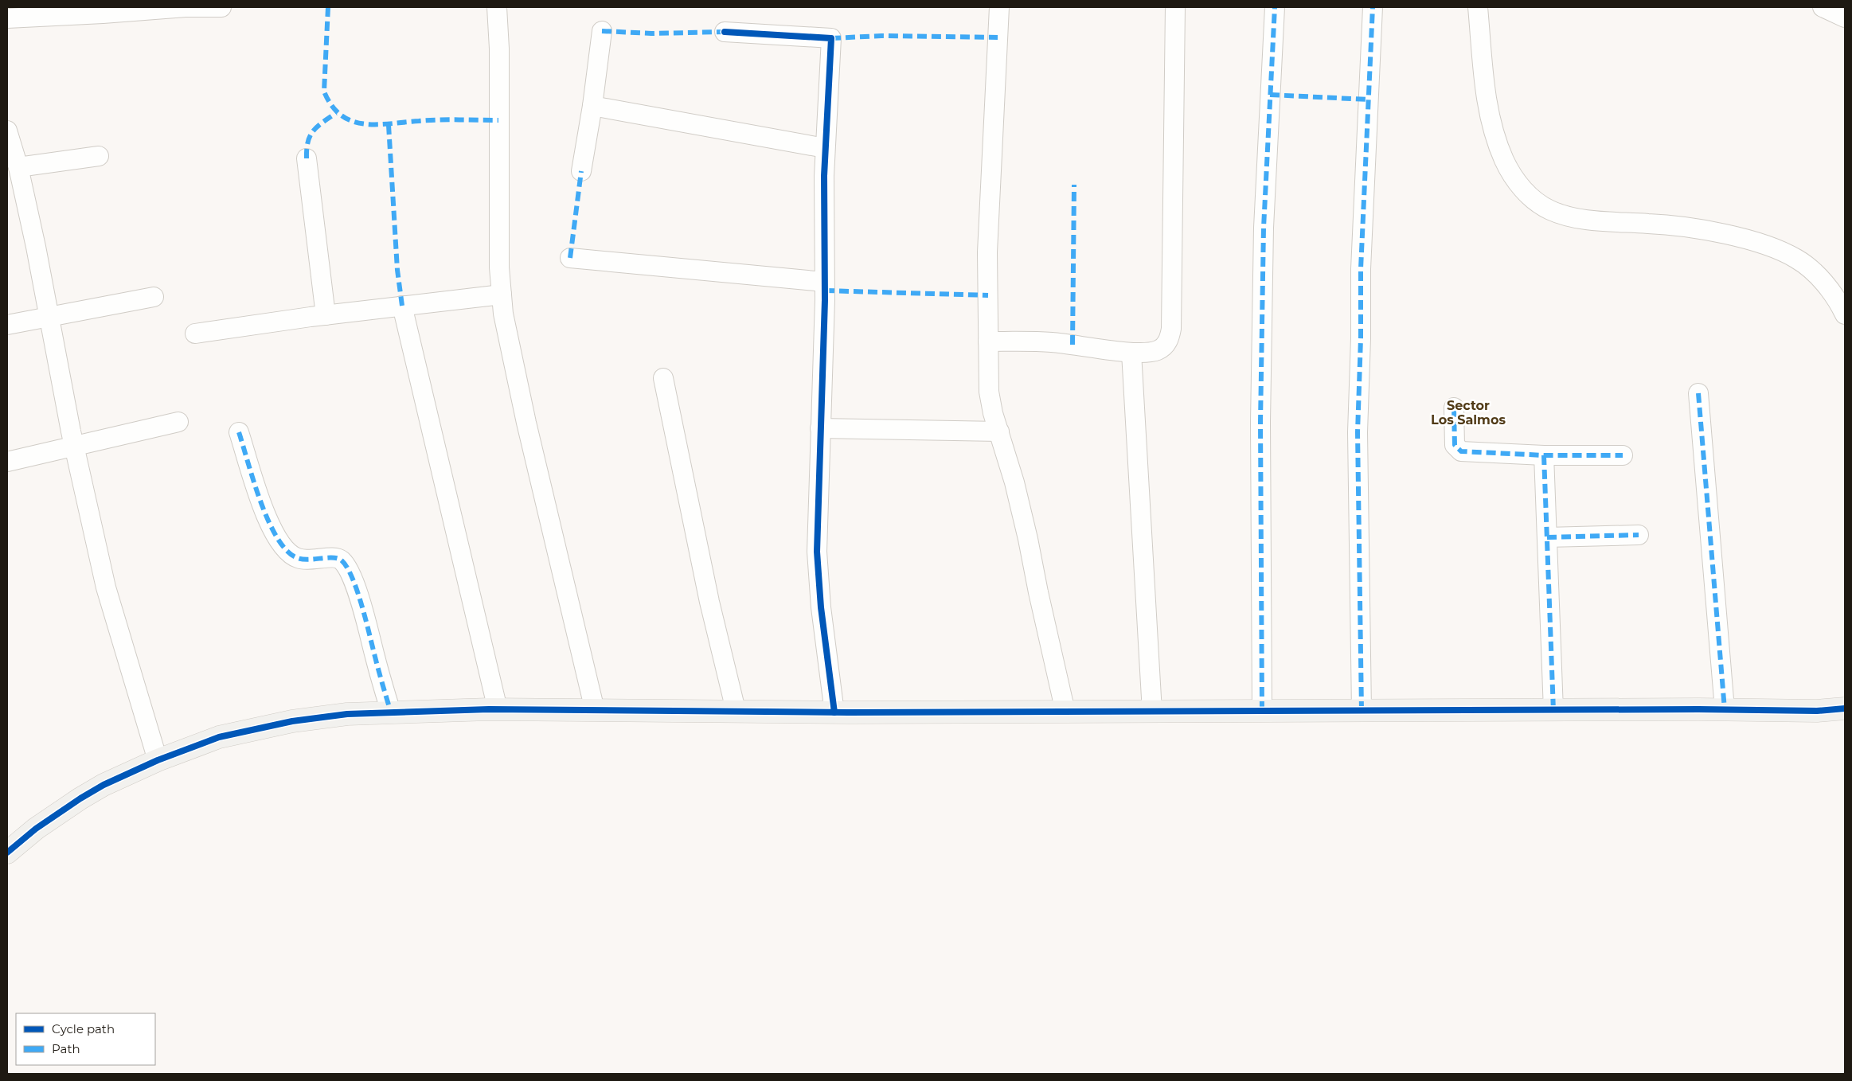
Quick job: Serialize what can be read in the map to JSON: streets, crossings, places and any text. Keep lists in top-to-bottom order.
{
  "districts": ["Sector Los Salmos"],
  "legend": ["Cycle path", "Path"]
}
